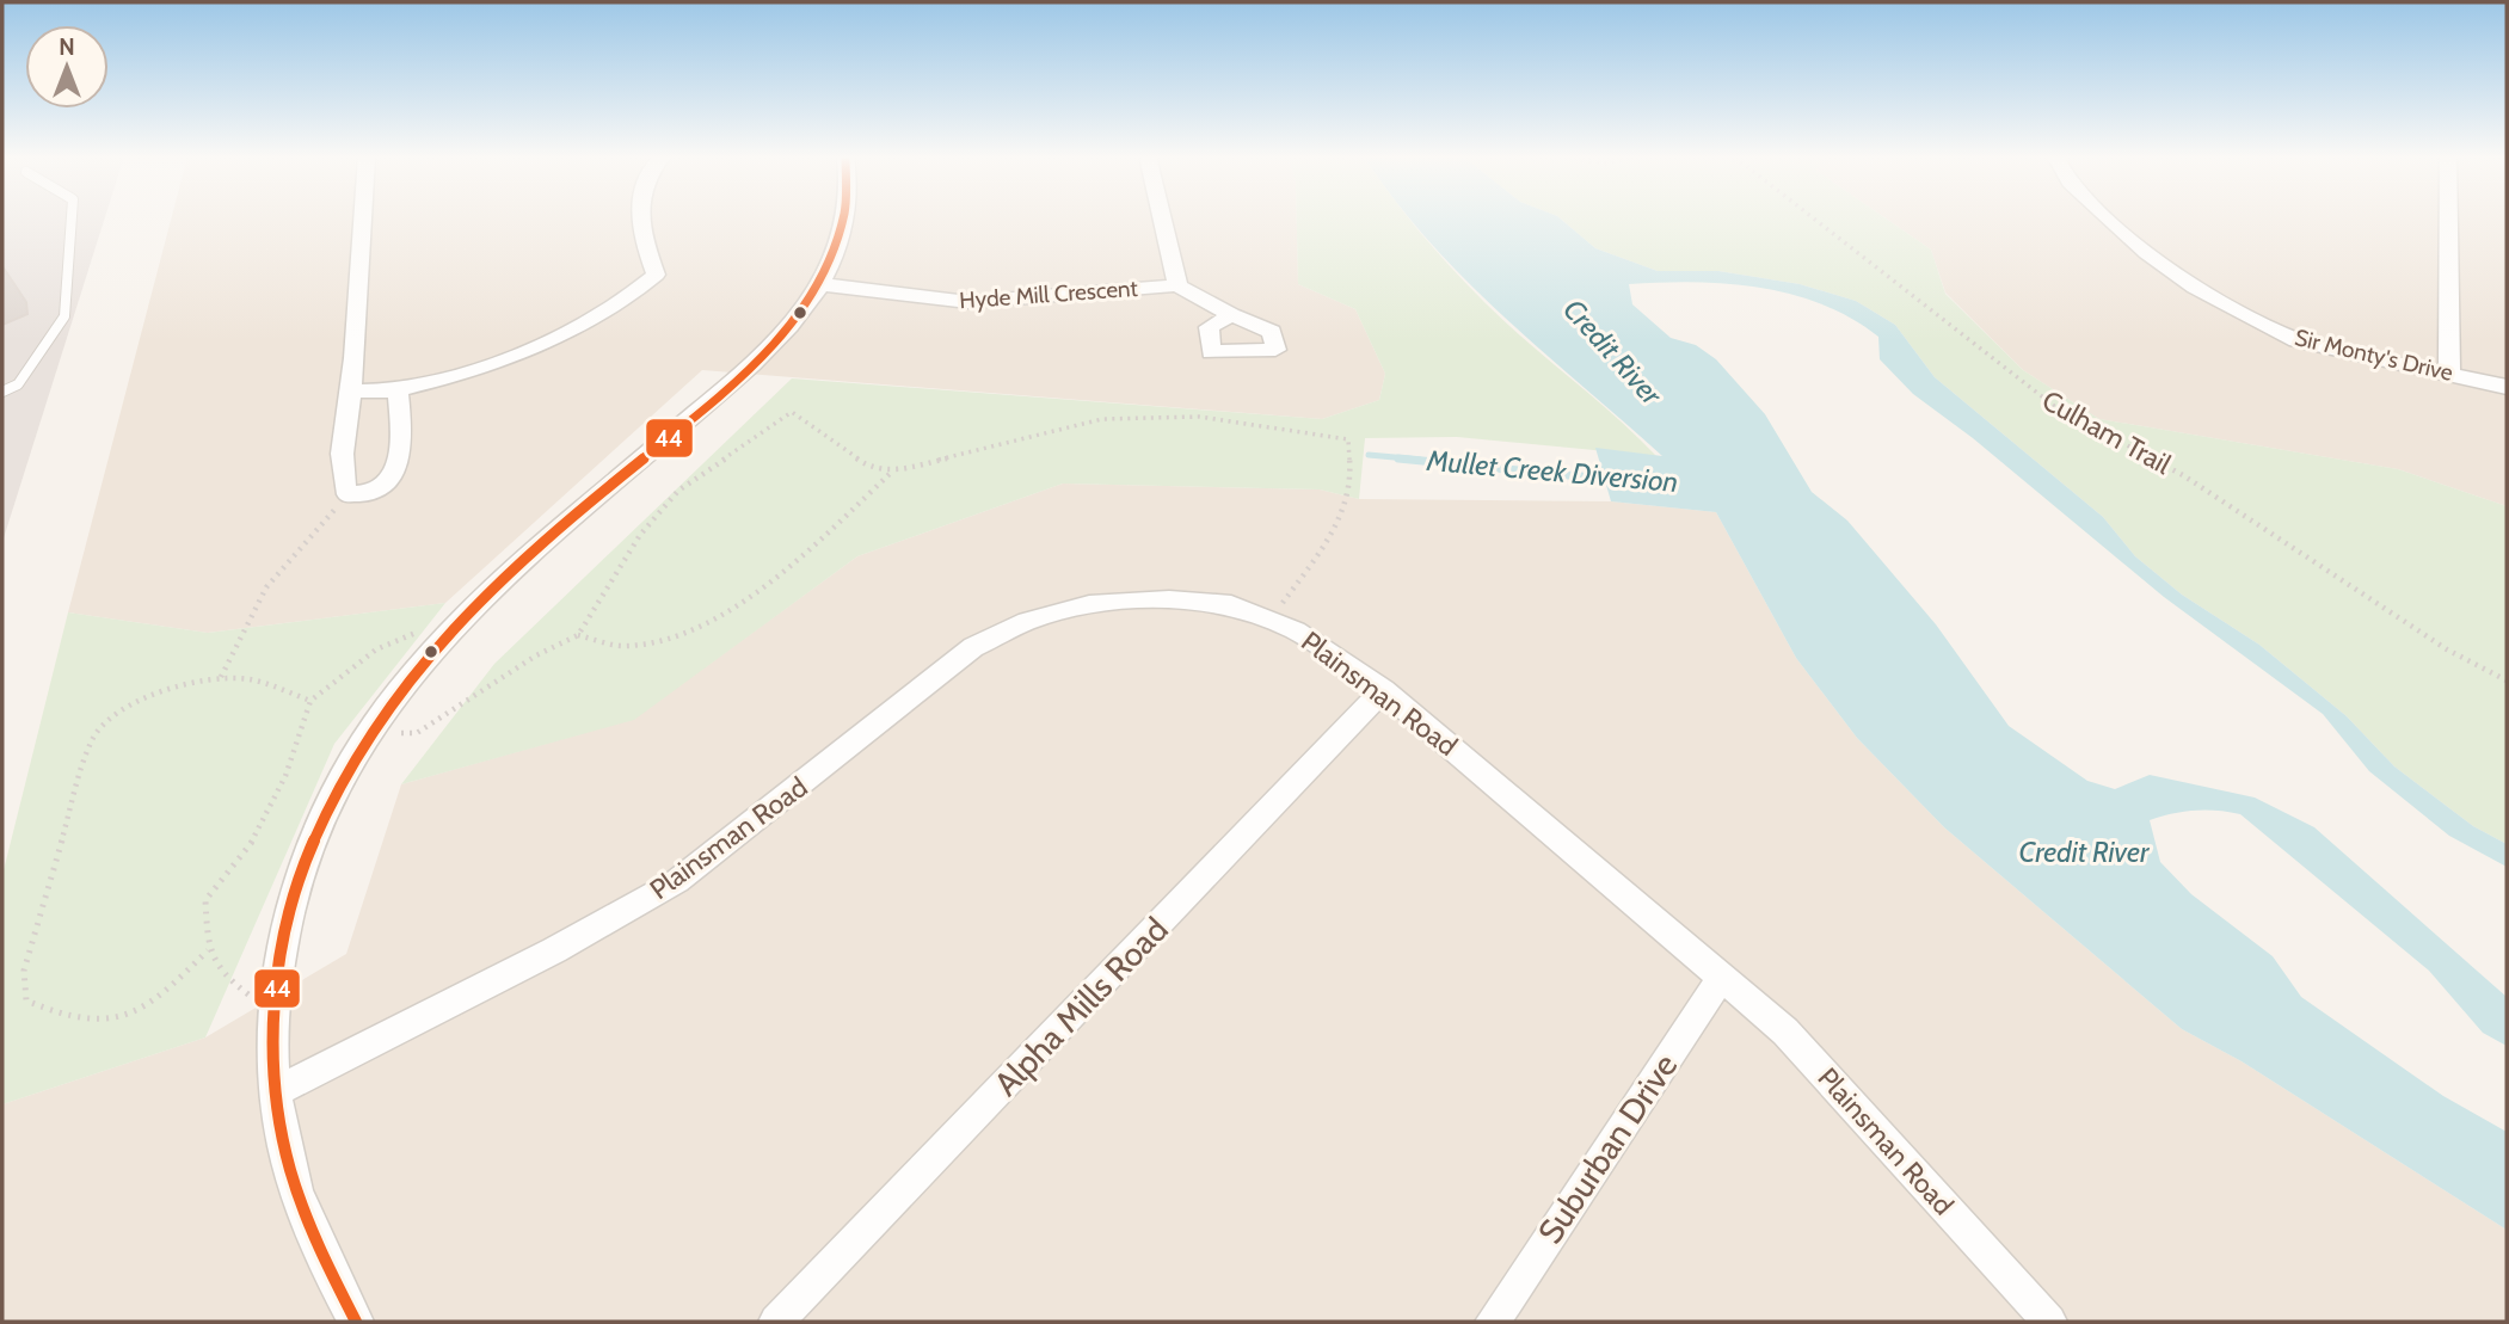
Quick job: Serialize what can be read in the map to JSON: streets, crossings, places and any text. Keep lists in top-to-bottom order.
{
  "streets": {
    "street": [
      "Hyde Mill Crescent",
      "Sir Monty's Drive",
      "Plainsman Road",
      "Alpha Mills Road",
      "Suburban Drive"
    ],
    "path": ["Culham Trail"]
  },
  "crossings": [
    ["Plainsman Road", "Alpha Mills Road"],
    ["Plainsman Road", "Suburban Drive"]
  ],
  "water": ["Credit River", "Mullet Creek Diversion"],
  "lines": ["transit line 44"],
  "north": "top"
}
